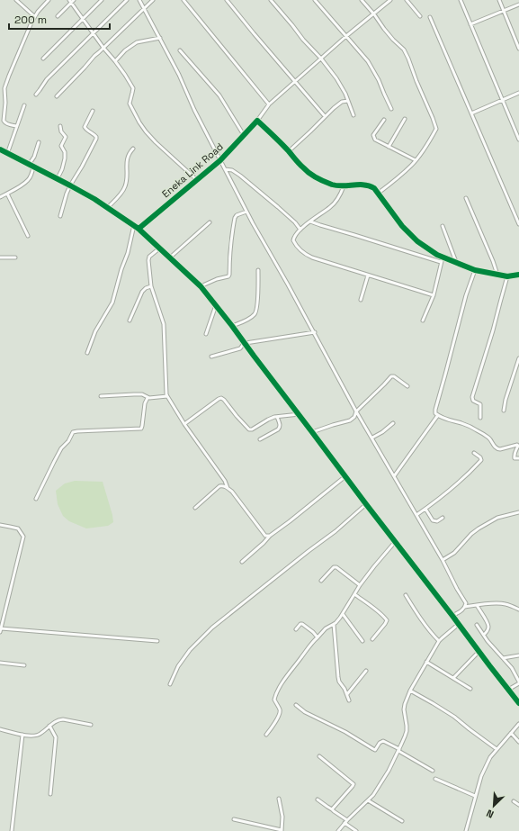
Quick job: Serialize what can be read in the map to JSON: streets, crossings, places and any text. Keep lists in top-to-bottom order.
{
  "streets": {
    "street": ["Eneka Link Road"]
  },
  "scale_bar": "200 m",
  "north": "bottom left"
}
